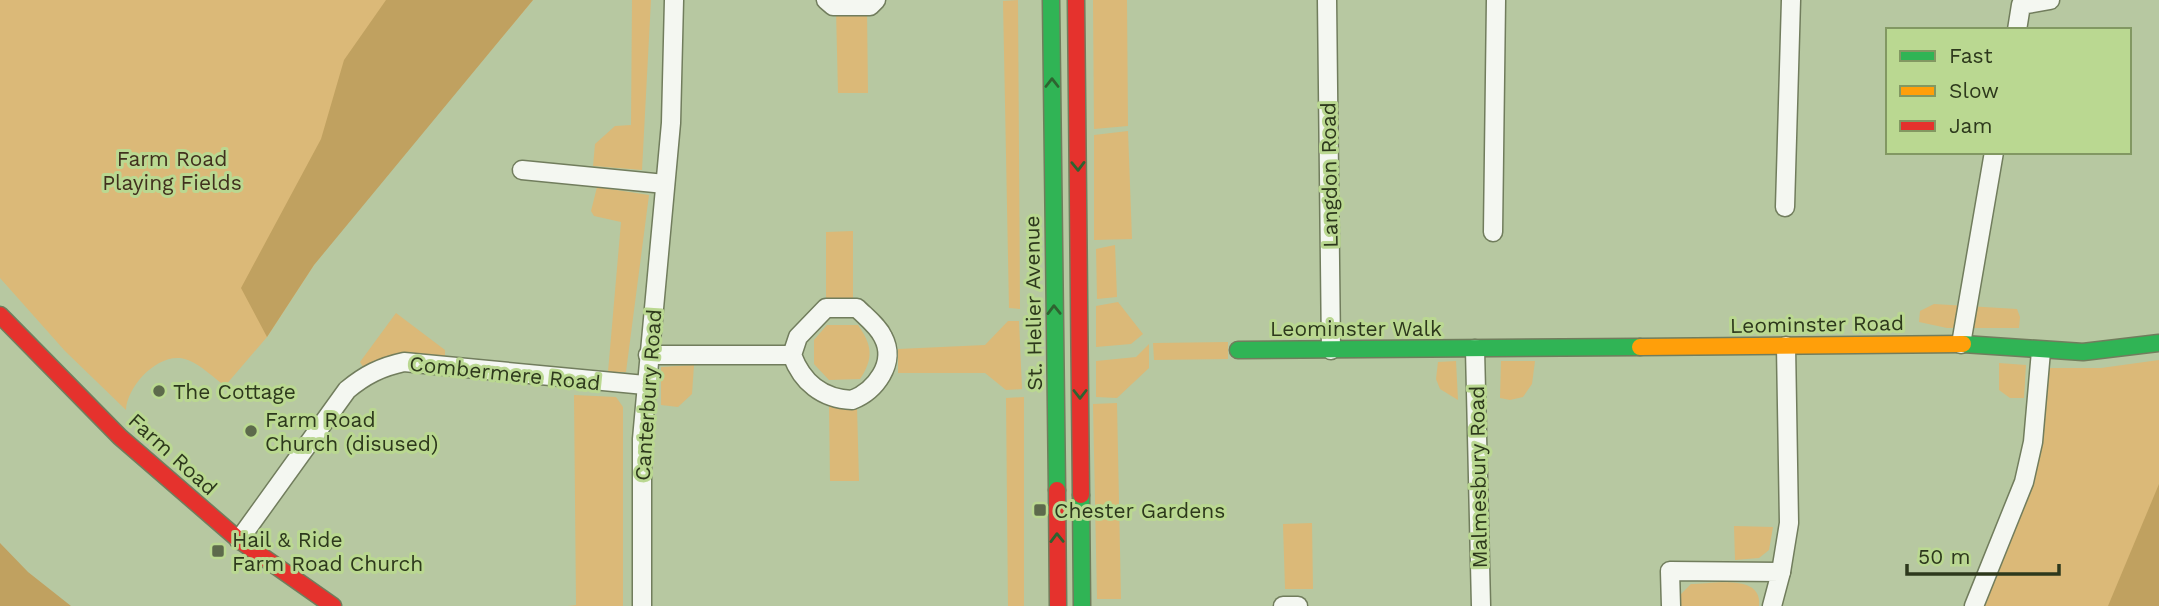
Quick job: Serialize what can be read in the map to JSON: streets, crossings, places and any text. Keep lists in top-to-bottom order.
{
  "streets": {
    "main road": [
      "St. Helier Avenue",
      "Leominster Road",
      "Leominster Walk",
      "Farm Road"
    ],
    "street": [
      "Langdon Road",
      "Combermere Road",
      "Canterbury Road",
      "Malmesbury Road"
    ]
  },
  "crossings": [
    ["Langdon Road", "Leominster Walk"],
    ["Leominster Road", "Leominster Walk"],
    ["Leominster Road", "Malmesbury Road"],
    ["Leominster Walk", "Malmesbury Road"],
    ["Combermere Road", "Canterbury Road"],
    ["Combermere Road", "Farm Road"]
  ],
  "parks": ["Farm Road Playing Fields"],
  "places": {
    "other": ["The Cottage", "Farm Road Church (disused)"],
    "transit": ["Chester Gardens", "Hail & Ride Farm Road Church"]
  },
  "legend": ["Fast", "Slow", "Jam"],
  "scale_bar": "50 m"
}
